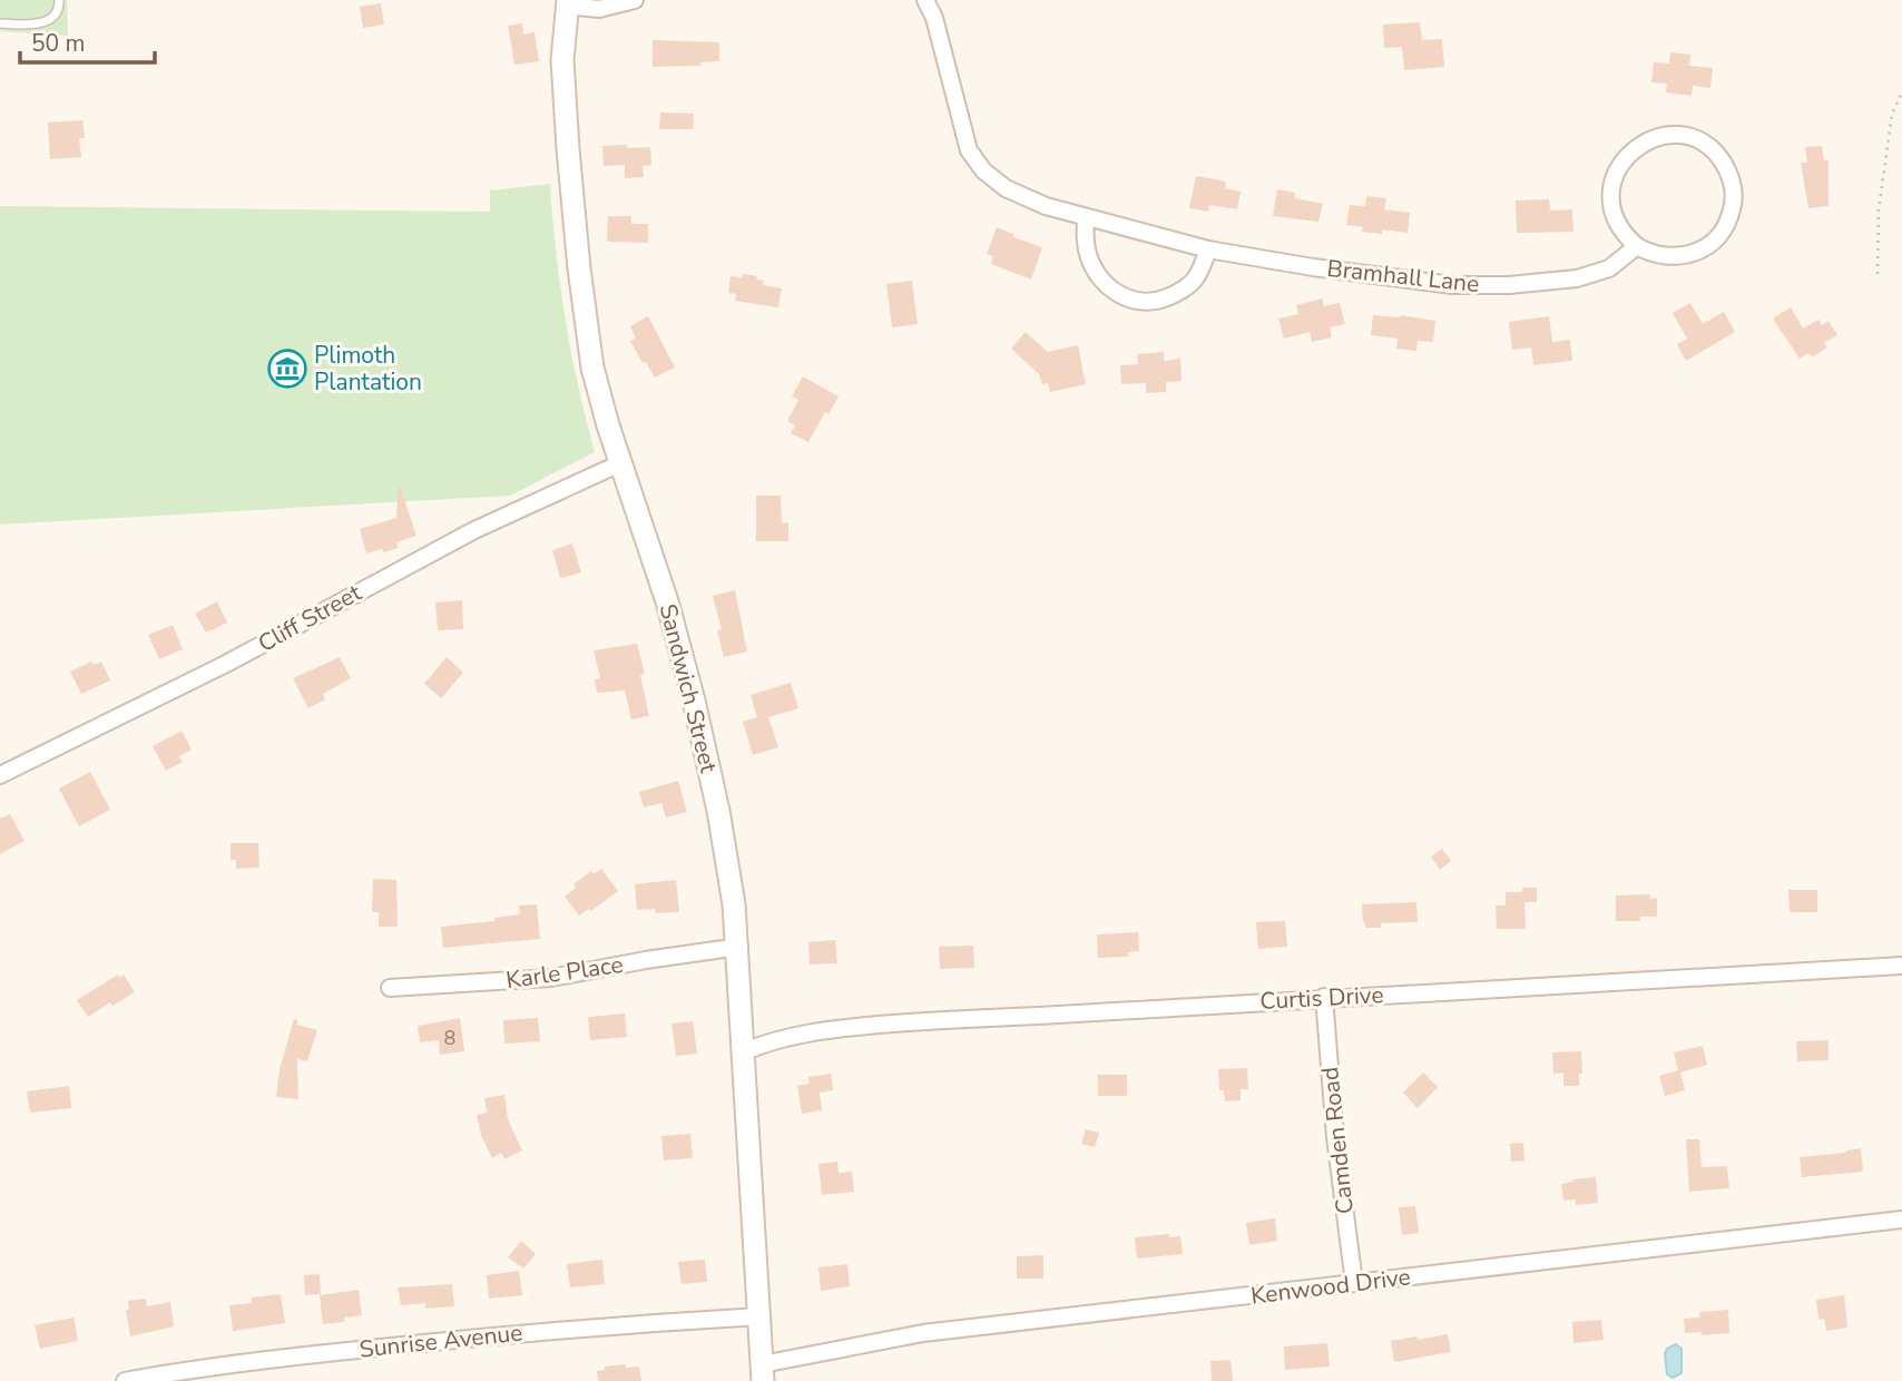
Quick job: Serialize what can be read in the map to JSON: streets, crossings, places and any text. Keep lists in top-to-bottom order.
{
  "streets": {
    "street": [
      "Bramhall Lane",
      "Cliff Street",
      "Sandwich Street",
      "Karle Place",
      "Curtis Drive",
      "Camden Road",
      "Kenwood Drive",
      "Sunrise Avenue"
    ]
  },
  "crossings": [
    ["Cliff Street", "Sandwich Street"],
    ["Sandwich Street", "Karle Place"],
    ["Sandwich Street", "Curtis Drive"],
    ["Sandwich Street", "Kenwood Drive"],
    ["Sandwich Street", "Sunrise Avenue"],
    ["Curtis Drive", "Camden Road"],
    ["Camden Road", "Kenwood Drive"]
  ],
  "places": {
    "museum": ["Plimoth Plantation"]
  },
  "house_numbers": ["8"],
  "scale_bar": "50 m"
}
